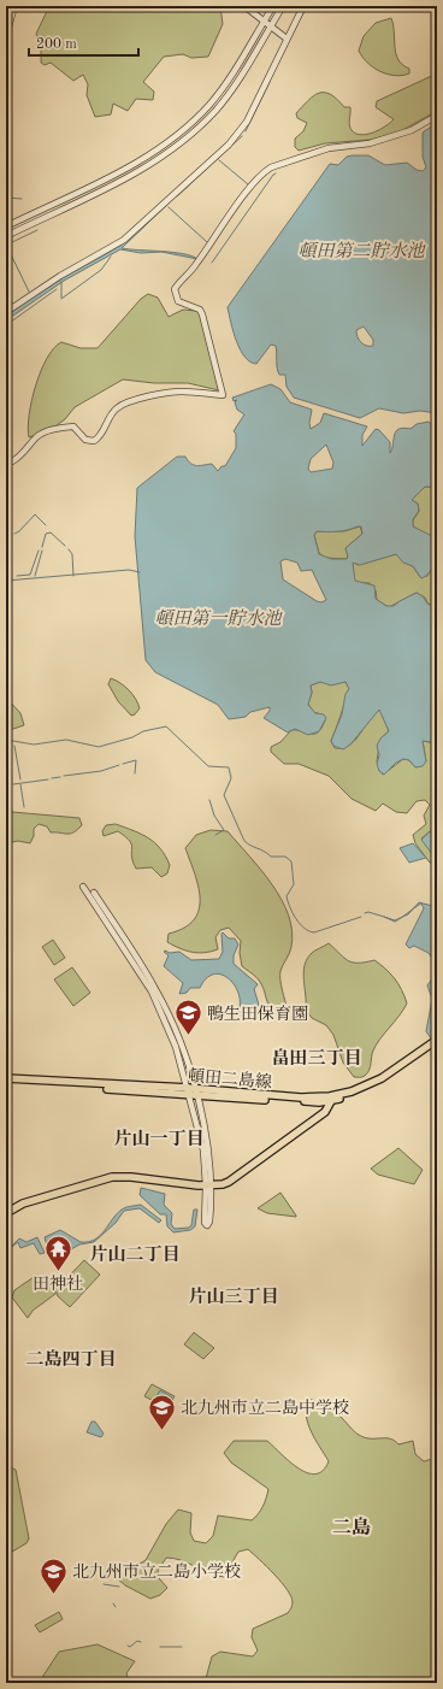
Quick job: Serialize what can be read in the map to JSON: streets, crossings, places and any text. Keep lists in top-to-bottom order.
{
  "streets": {
    "main road": ["頓田二島線"]
  },
  "districts": [
    "畠田三丁目",
    "片山一丁目",
    "片山二丁目",
    "片山三丁目",
    "二島四丁目",
    "二島"
  ],
  "water": ["頓田第二貯水池", "頓田第一貯水池"],
  "places": {
    "school or university": ["鴨生田保育園", "北九州市立二島中学校", "北九州市立二島小学校"],
    "temple": ["田神社"]
  },
  "scale_bar": "200 m"
}
